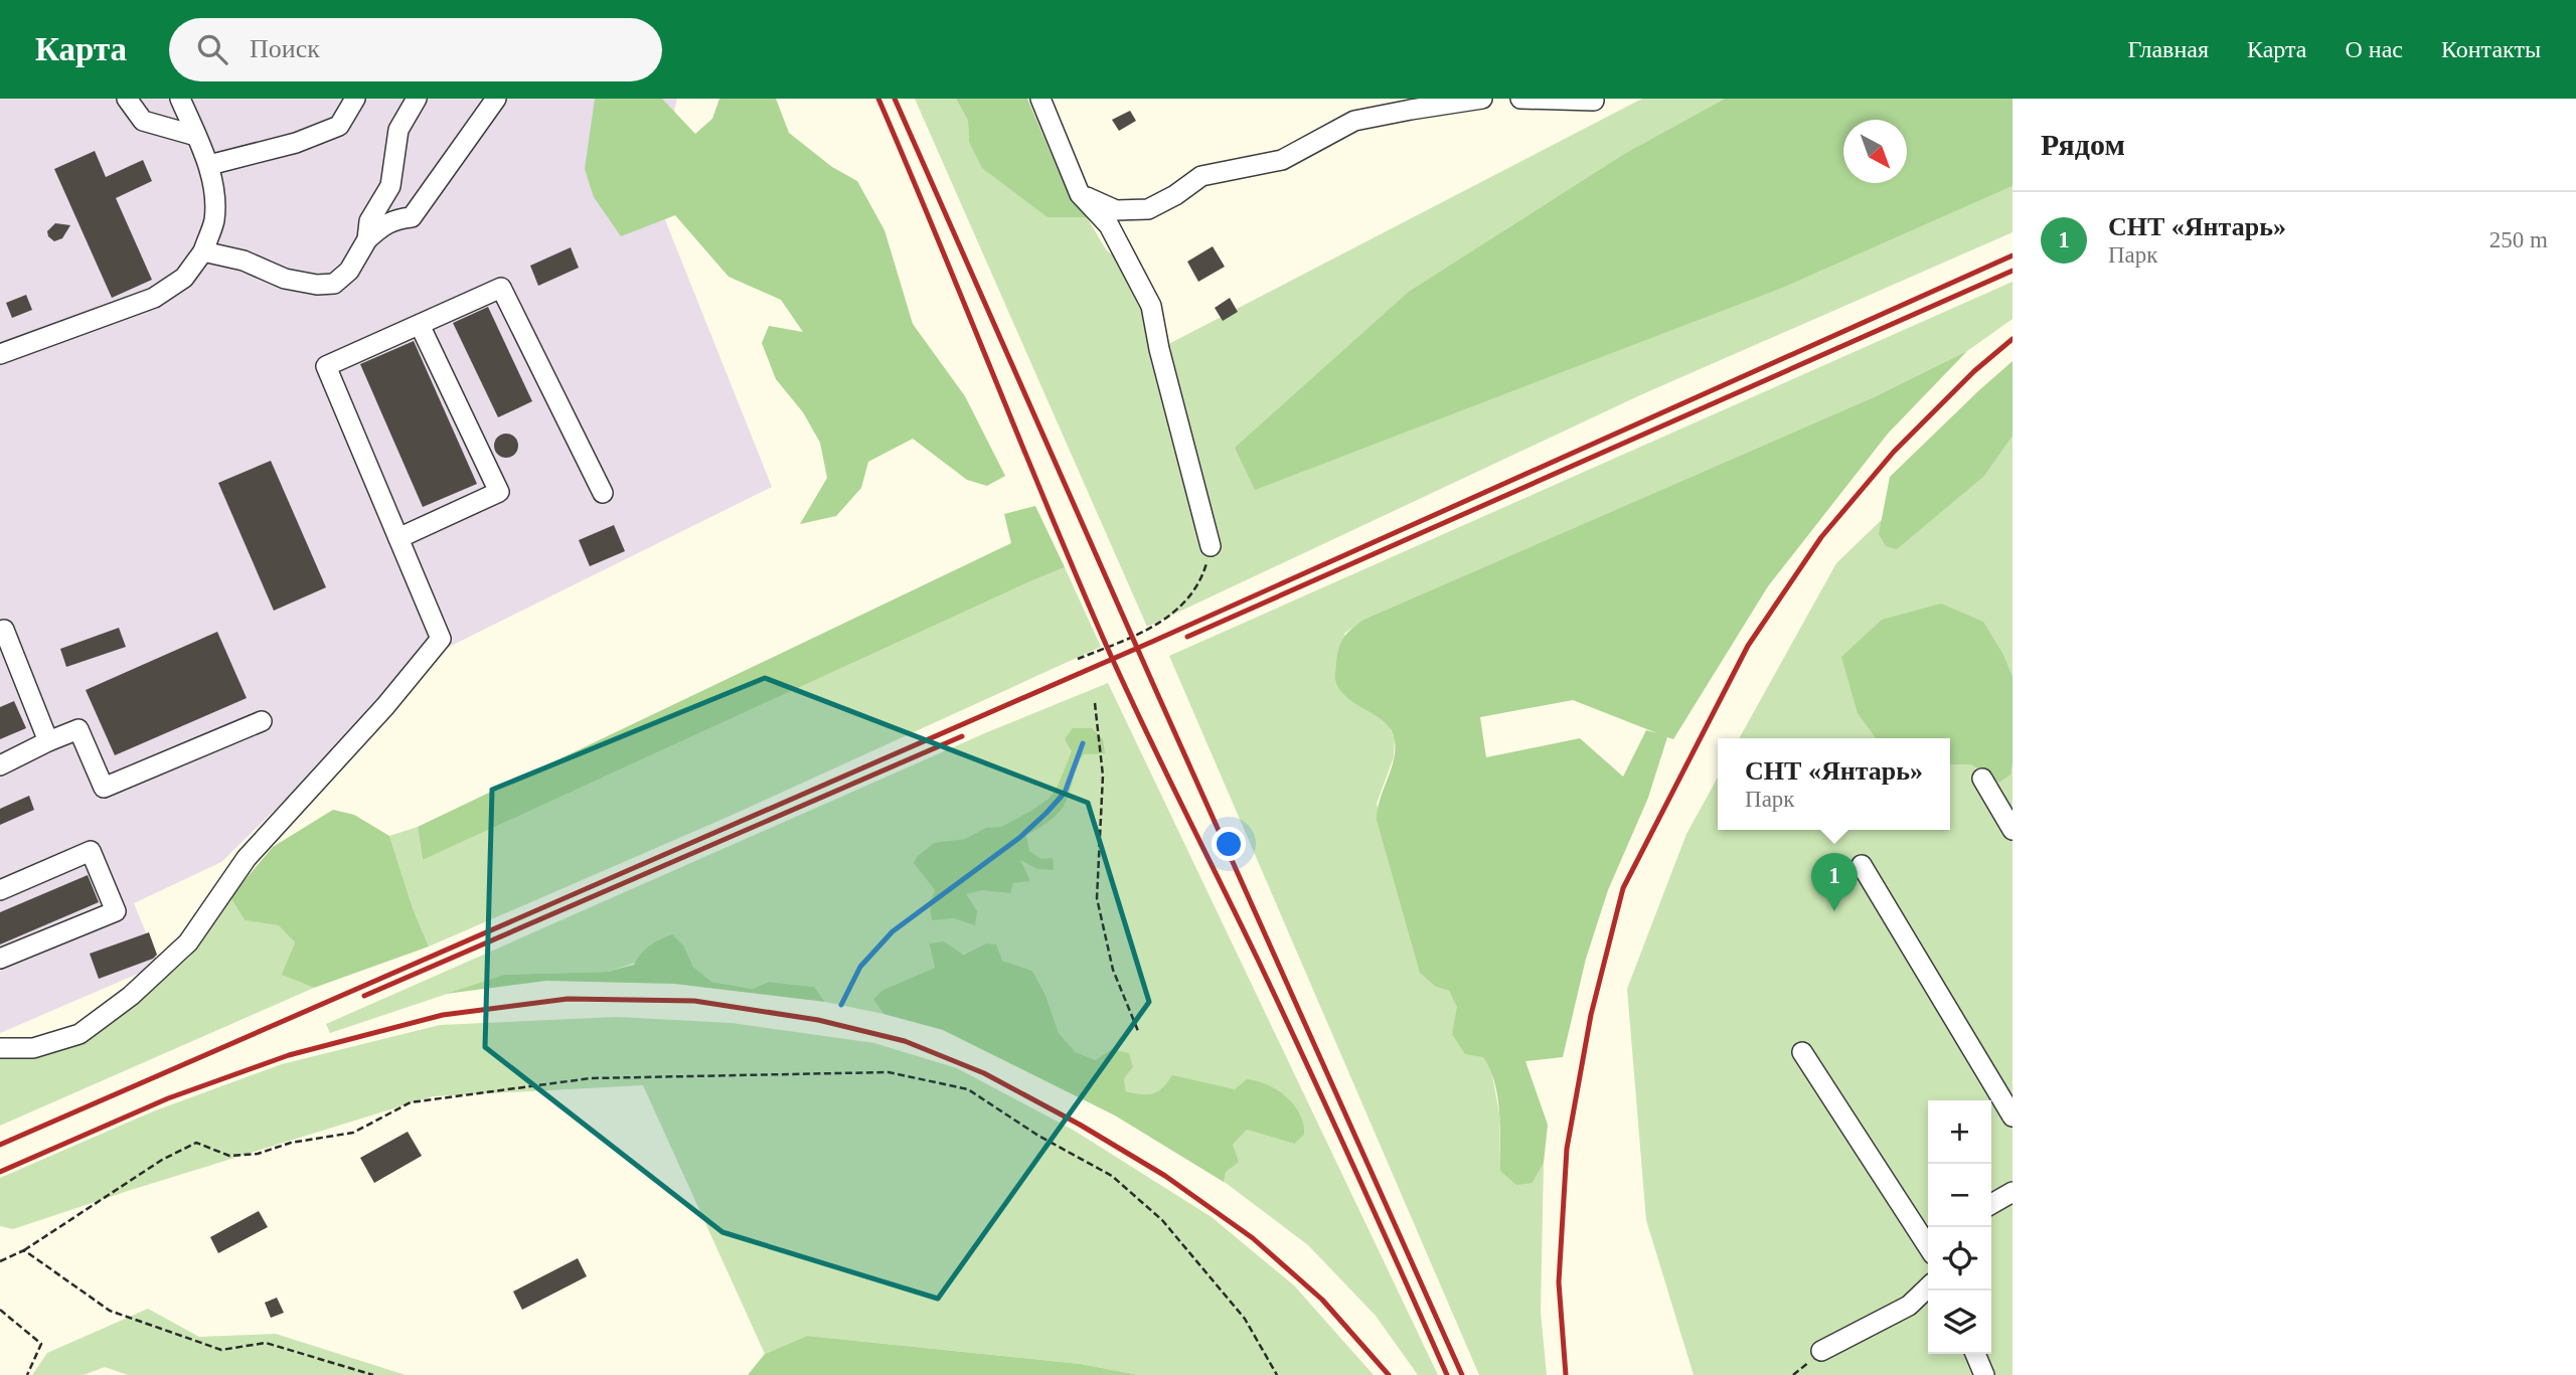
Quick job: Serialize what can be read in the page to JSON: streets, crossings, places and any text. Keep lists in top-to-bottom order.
{
  "north": "bottom right",
  "page": {
    "header": "Карта",
    "search": "Поиск",
    "nav": [
      "Главная",
      "Карта",
      "О нас",
      "Контакты"
    ],
    "heading": "Рядом",
    "list": [
      {
        "mark": "1",
        "name": "СНТ «Янтарь»",
        "note": "Парк",
        "value": "250 m"
      }
    ],
    "popup": ["СНТ «Янтарь»", "Парк"],
    "pins": "1",
    "map_buttons": ["+", "−"]
  }
}
